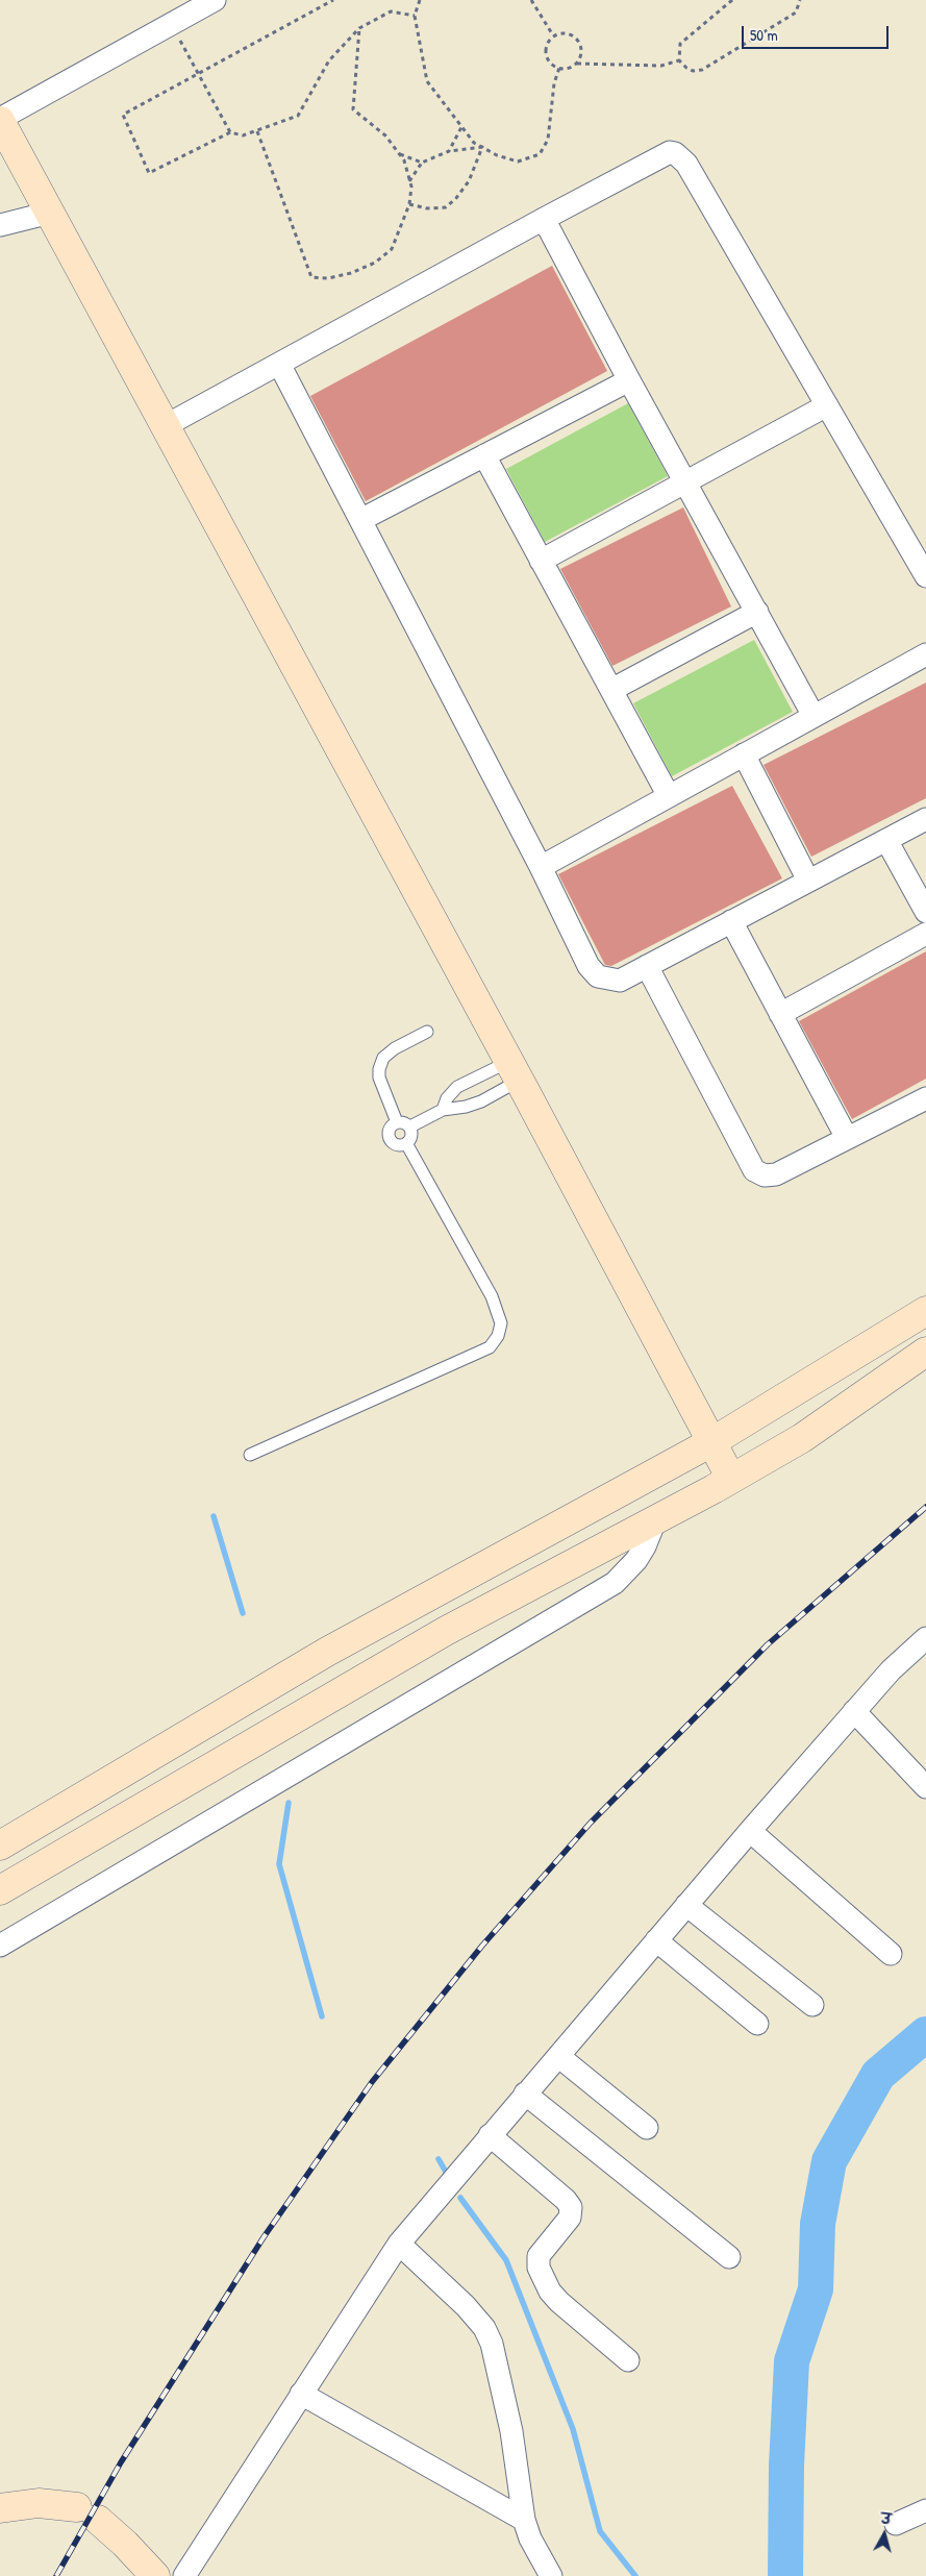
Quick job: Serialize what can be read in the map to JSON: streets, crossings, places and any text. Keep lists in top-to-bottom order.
{
  "scale_bar": "50 m",
  "north": "top"
}
